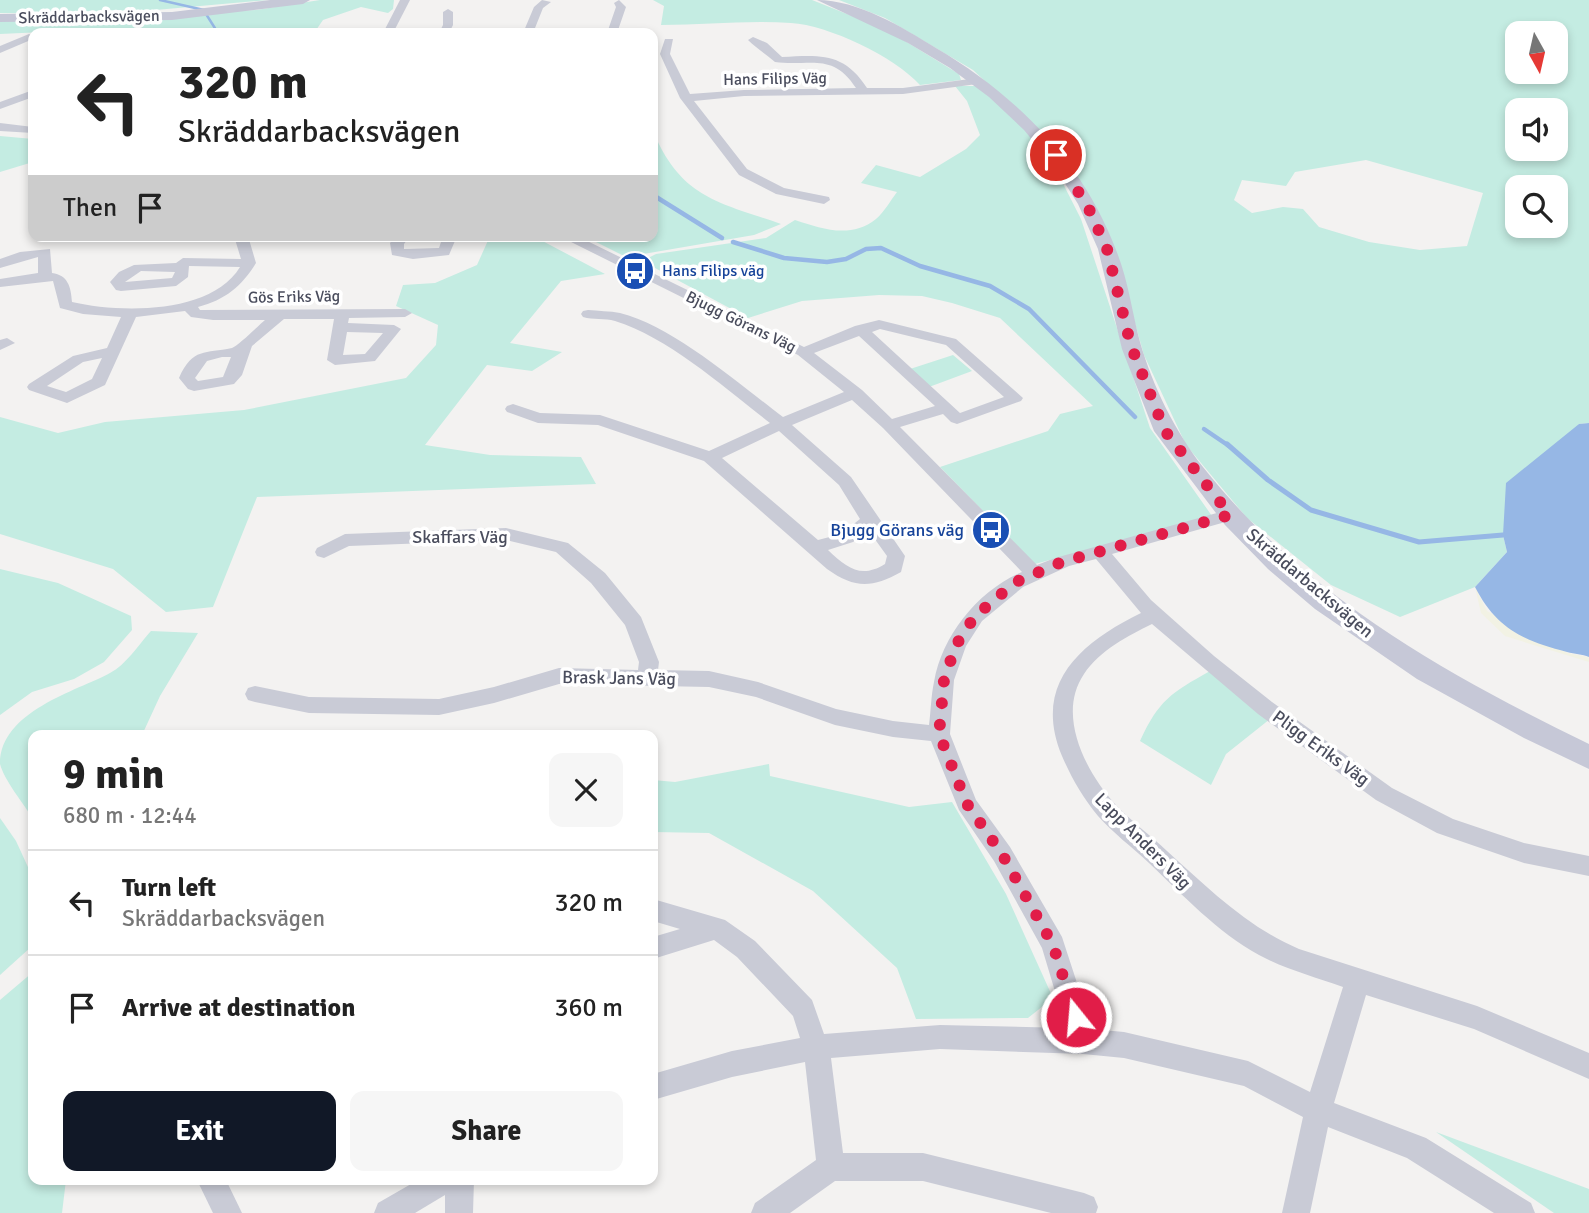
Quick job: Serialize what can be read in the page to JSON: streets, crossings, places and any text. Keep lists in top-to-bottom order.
{
  "streets": {
    "street": [
      "Skräddarbacksvägen",
      "Hans Filips Väg",
      "Gös Eriks Väg",
      "Bjugg Görans Väg",
      "Skaffars Väg",
      "Brask Jans Väg",
      "Pligg Eriks Väg",
      "Lapp Anders Väg"
    ]
  },
  "crossings": [
    ["Skräddarbacksvägen", "Hans Filips Väg"],
    ["Skaffars Väg", "Brask Jans Väg"],
    ["Pligg Eriks Väg", "Lapp Anders Väg"]
  ],
  "places": {
    "bus stop": ["Hans Filips väg", "Bjugg Görans väg"]
  },
  "north": "bottom",
  "page": {
    "turn": ["320 m", "Skräddarbacksvägen"],
    "then": "Then",
    "heading": ["9 min", "680 m · 12:44"],
    "list": [
      {
        "name": "Turn left",
        "note": "Skräddarbacksvägen",
        "value": "320 m"
      },
      {
        "name": "Arrive at destination",
        "value": "360 m"
      }
    ],
    "buttons": ["Exit", "Share"]
  }
}
